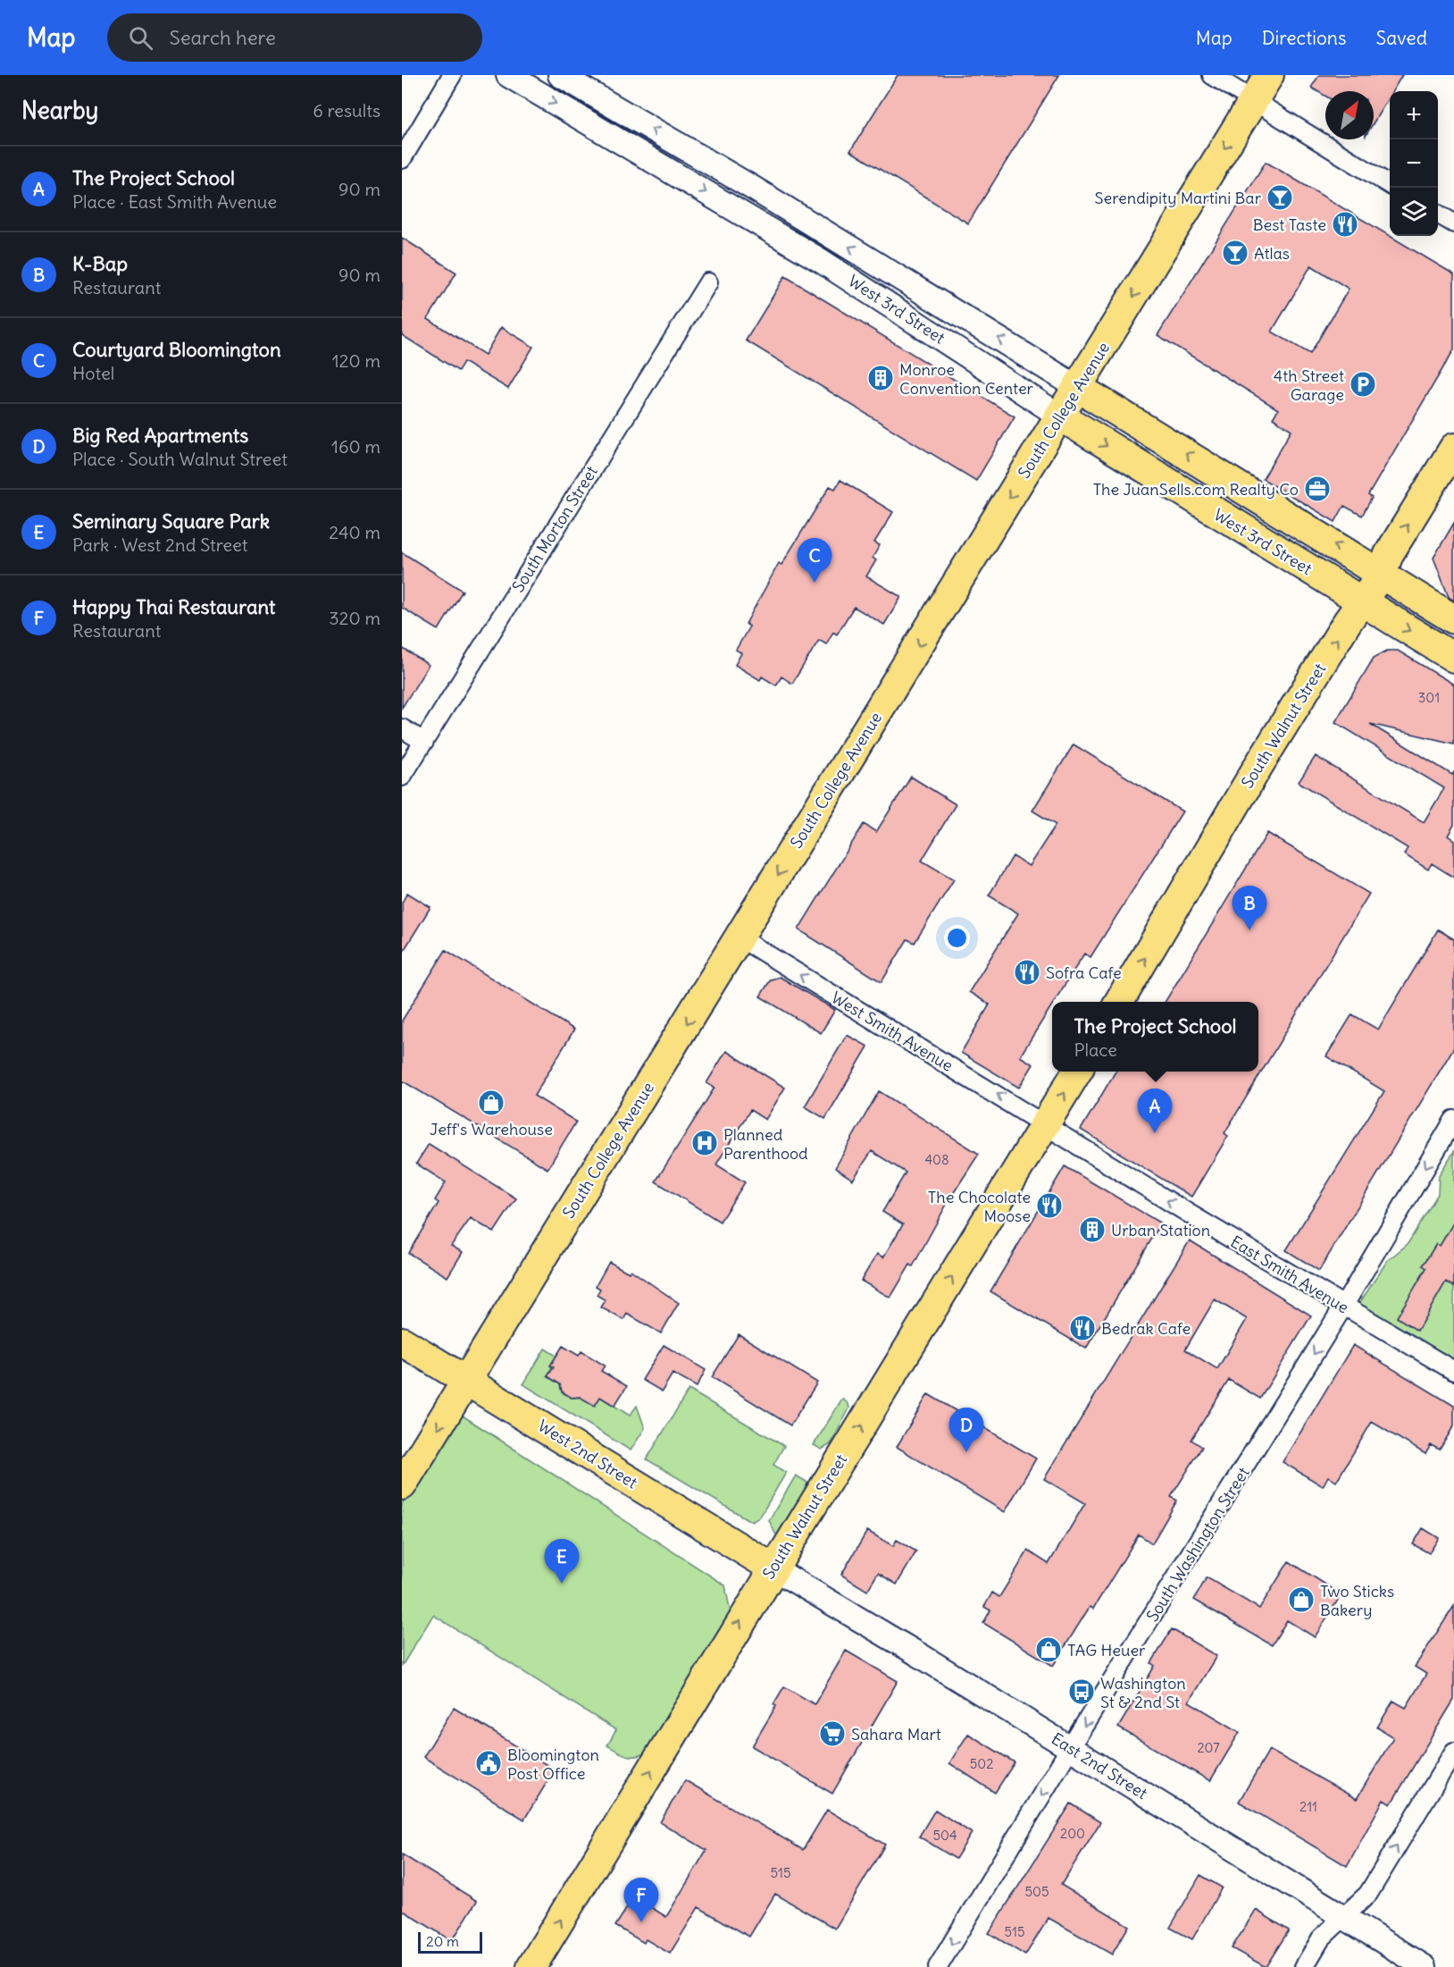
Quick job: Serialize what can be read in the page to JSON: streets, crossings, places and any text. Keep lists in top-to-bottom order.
{
  "streets": {
    "main road": [
      "West 3rd Street",
      "South College Avenue",
      "South Walnut Street",
      "West 2nd Street"
    ],
    "street": [
      "South Morton Street",
      "West Smith Avenue",
      "East Smith Avenue",
      "South Washington Street",
      "East 2nd Street"
    ]
  },
  "crossings": [
    ["West 3rd Street", "South College Avenue"],
    ["West 3rd Street", "South Walnut Street"],
    ["South College Avenue", "West Smith Avenue"],
    ["South College Avenue", "West 2nd Street"],
    ["South Walnut Street", "West Smith Avenue"],
    ["South Walnut Street", "East Smith Avenue"],
    ["South Walnut Street", "West 2nd Street"],
    ["South Walnut Street", "East 2nd Street"],
    ["West Smith Avenue", "East Smith Avenue"],
    ["East Smith Avenue", "South Washington Street"],
    ["West 2nd Street", "East 2nd Street"],
    ["South Washington Street", "East 2nd Street"]
  ],
  "one_way": [
    "South College Avenue",
    "South Walnut Street",
    "West Smith Avenue",
    "East Smith Avenue",
    "South Washington Street"
  ],
  "places": {
    "bar": ["Serendipity Martini Bar", "Atlas"],
    "restaurant": [
      "Best Taste",
      "Sofra Cafe",
      "The Chocolate Moose",
      "Bedrak Cafe"
    ],
    "building": ["Monroe Convention Center", "Urban Station"],
    "parking": ["4th Street Garage"],
    "office": ["The JuanSells.com Realty Co"],
    "shop": ["Jeff's Warehouse", "Two Sticks Bakery", "TAG Heuer"],
    "hospital": ["Planned Parenthood"],
    "bus stop": ["Washington St & 2nd St"],
    "supermarket": ["Sahara Mart"],
    "public building": ["Bloomington Post Office"]
  },
  "house_numbers": [
    "301",
    "408",
    "207",
    "502",
    "211",
    "200",
    "504",
    "515",
    "505",
    "515"
  ],
  "scale_bar": "20 m",
  "north": "top right",
  "page": {
    "header": "Map",
    "search": "Search here",
    "nav": ["Map", "Directions", "Saved"],
    "heading": ["Nearby", "6 results"],
    "map_buttons": ["+", "−"],
    "list": [
      {
        "mark": "A",
        "name": "The Project School",
        "note": "Place · East Smith Avenue",
        "value": "90 m"
      },
      {
        "mark": "B",
        "name": "K-Bap",
        "note": "Restaurant",
        "value": "90 m"
      },
      {
        "mark": "C",
        "name": "Courtyard Bloomington",
        "note": "Hotel",
        "value": "120 m"
      },
      {
        "mark": "D",
        "name": "Big Red Apartments",
        "note": "Place · South Walnut Street",
        "value": "160 m"
      },
      {
        "mark": "E",
        "name": "Seminary Square Park",
        "note": "Park · West 2nd Street",
        "value": "240 m"
      },
      {
        "mark": "F",
        "name": "Happy Thai Restaurant",
        "note": "Restaurant",
        "value": "320 m"
      }
    ],
    "pins": [
      "C",
      "B",
      "A",
      "D",
      "E",
      "F"
    ],
    "popup": ["The Project School", "Place"],
    "scale": "20 m"
  }
}
